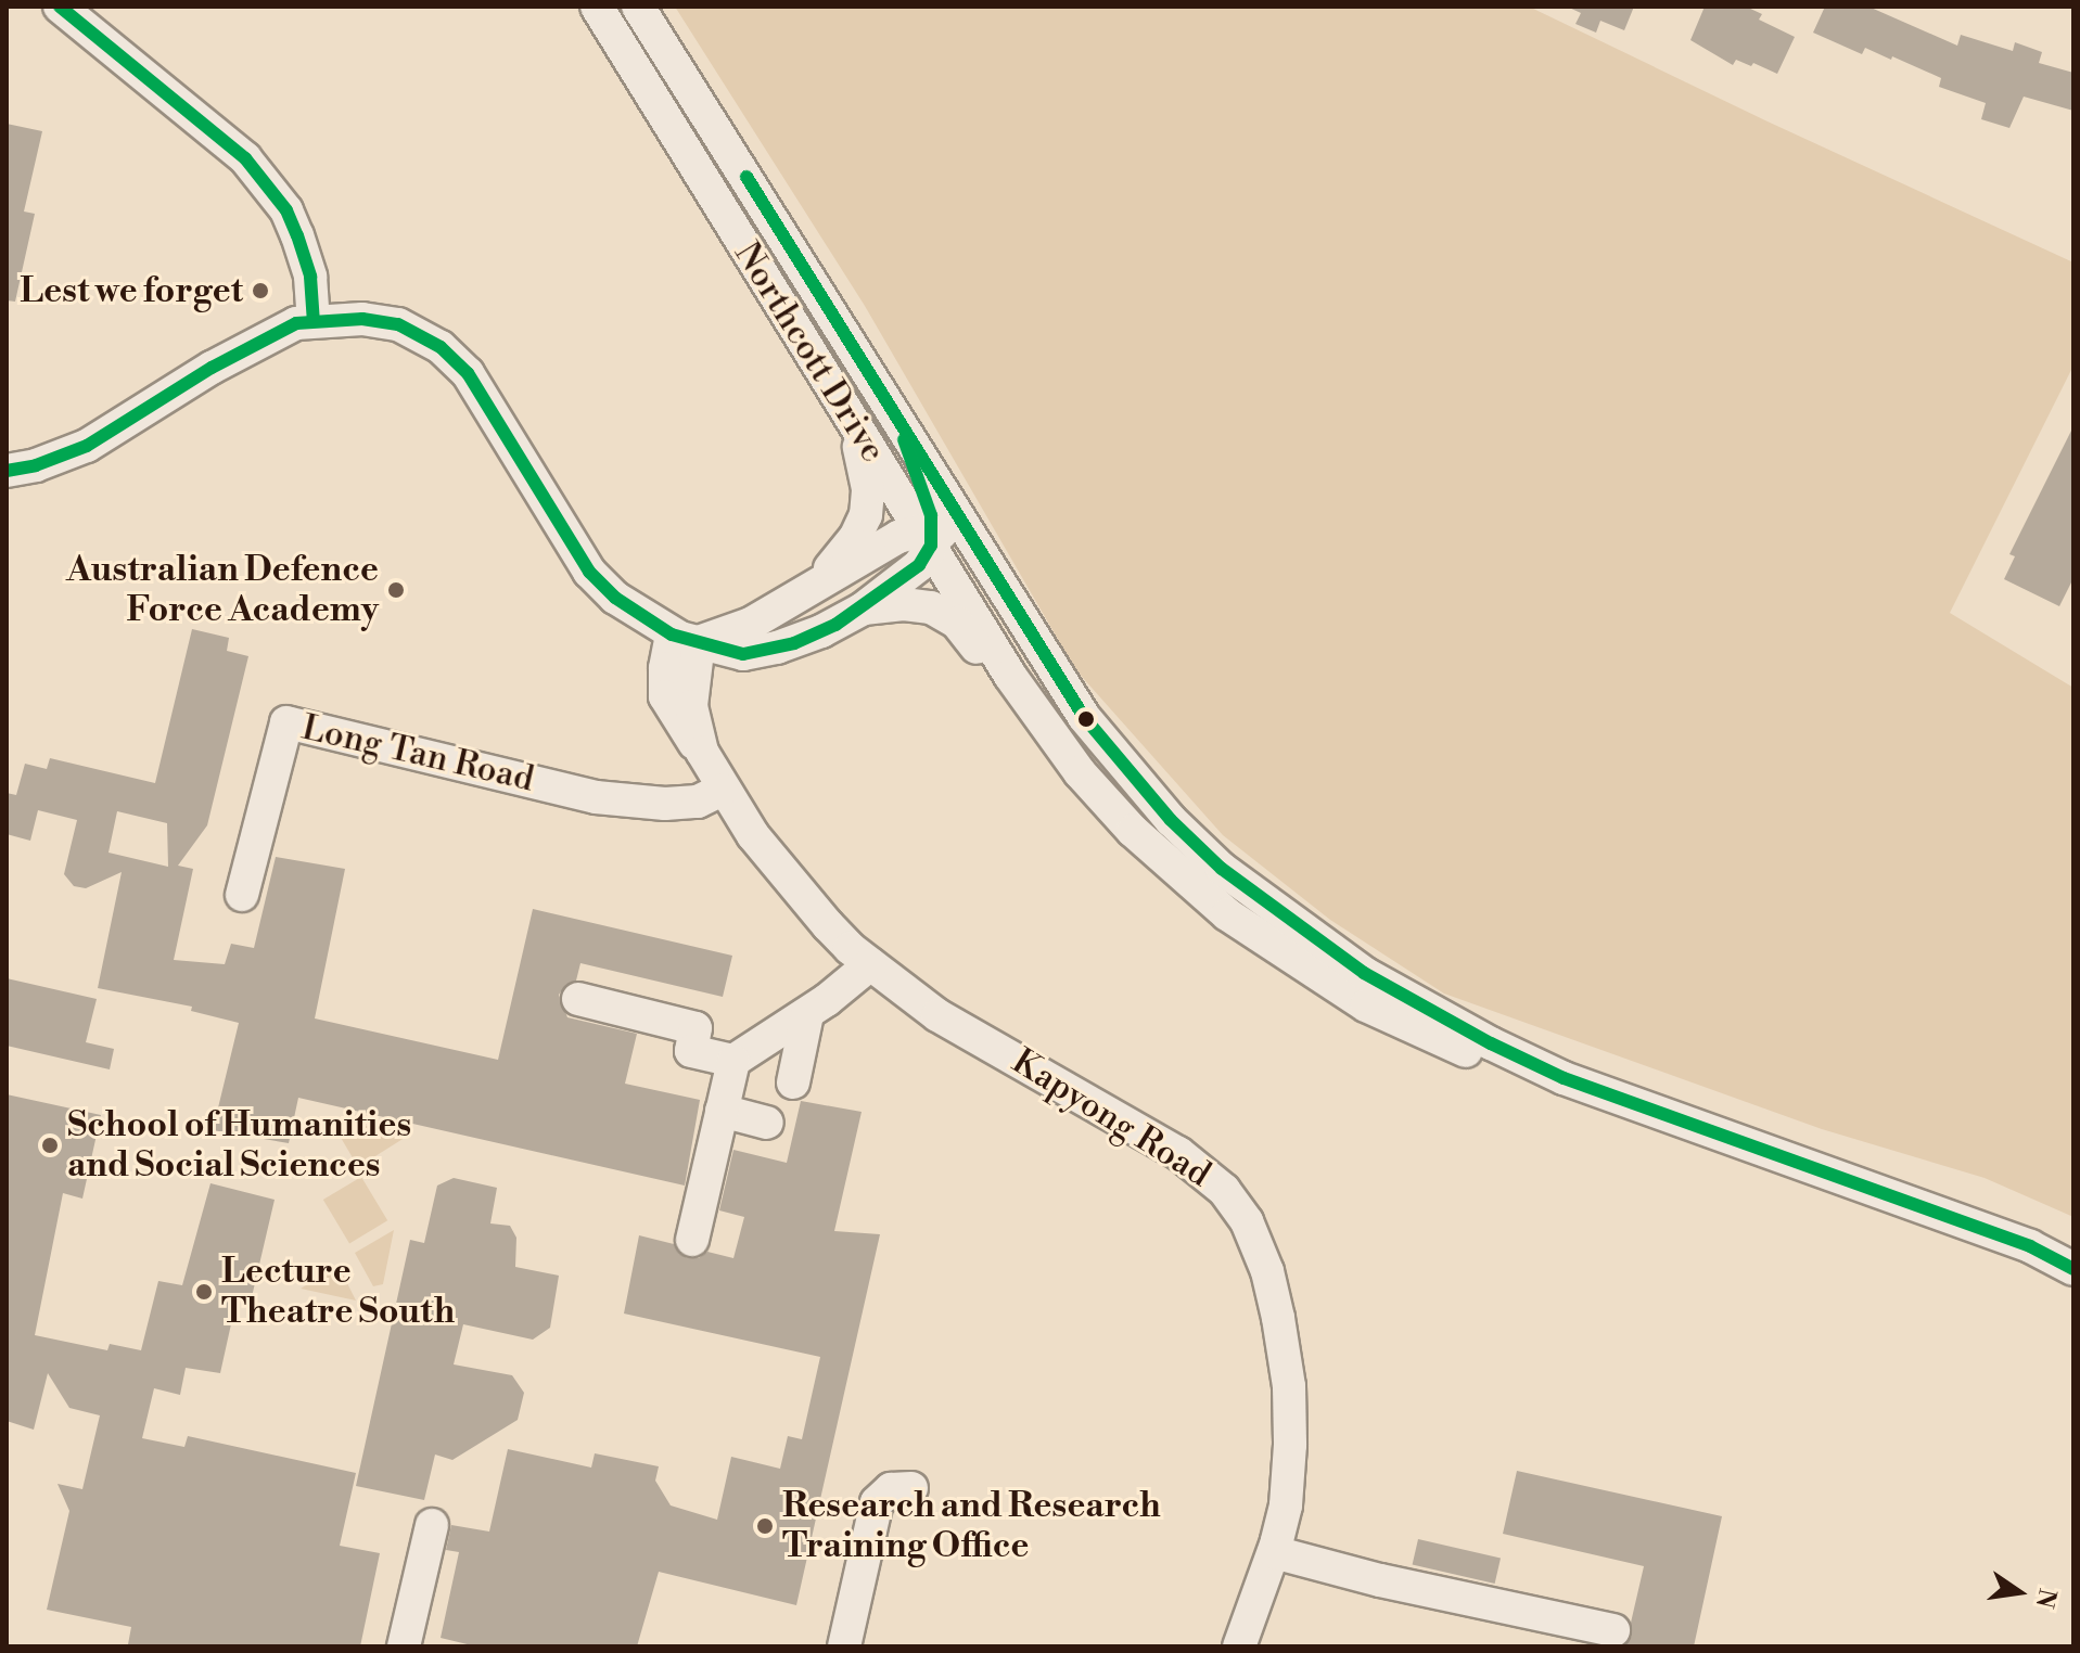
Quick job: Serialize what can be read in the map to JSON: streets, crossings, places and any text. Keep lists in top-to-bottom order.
{
  "streets": {
    "street": ["Northcott Drive", "Long Tan Road", "Kapyong Road"]
  },
  "crossings": [
    ["Long Tan Road", "Kapyong Road"]
  ],
  "places": [
    "Lest we forget",
    "Australian Defence Force Academy",
    "School of Humanities and Social Sciences",
    "Lecture Theatre South",
    "Research and Research Training Office"
  ],
  "north": "right"
}
